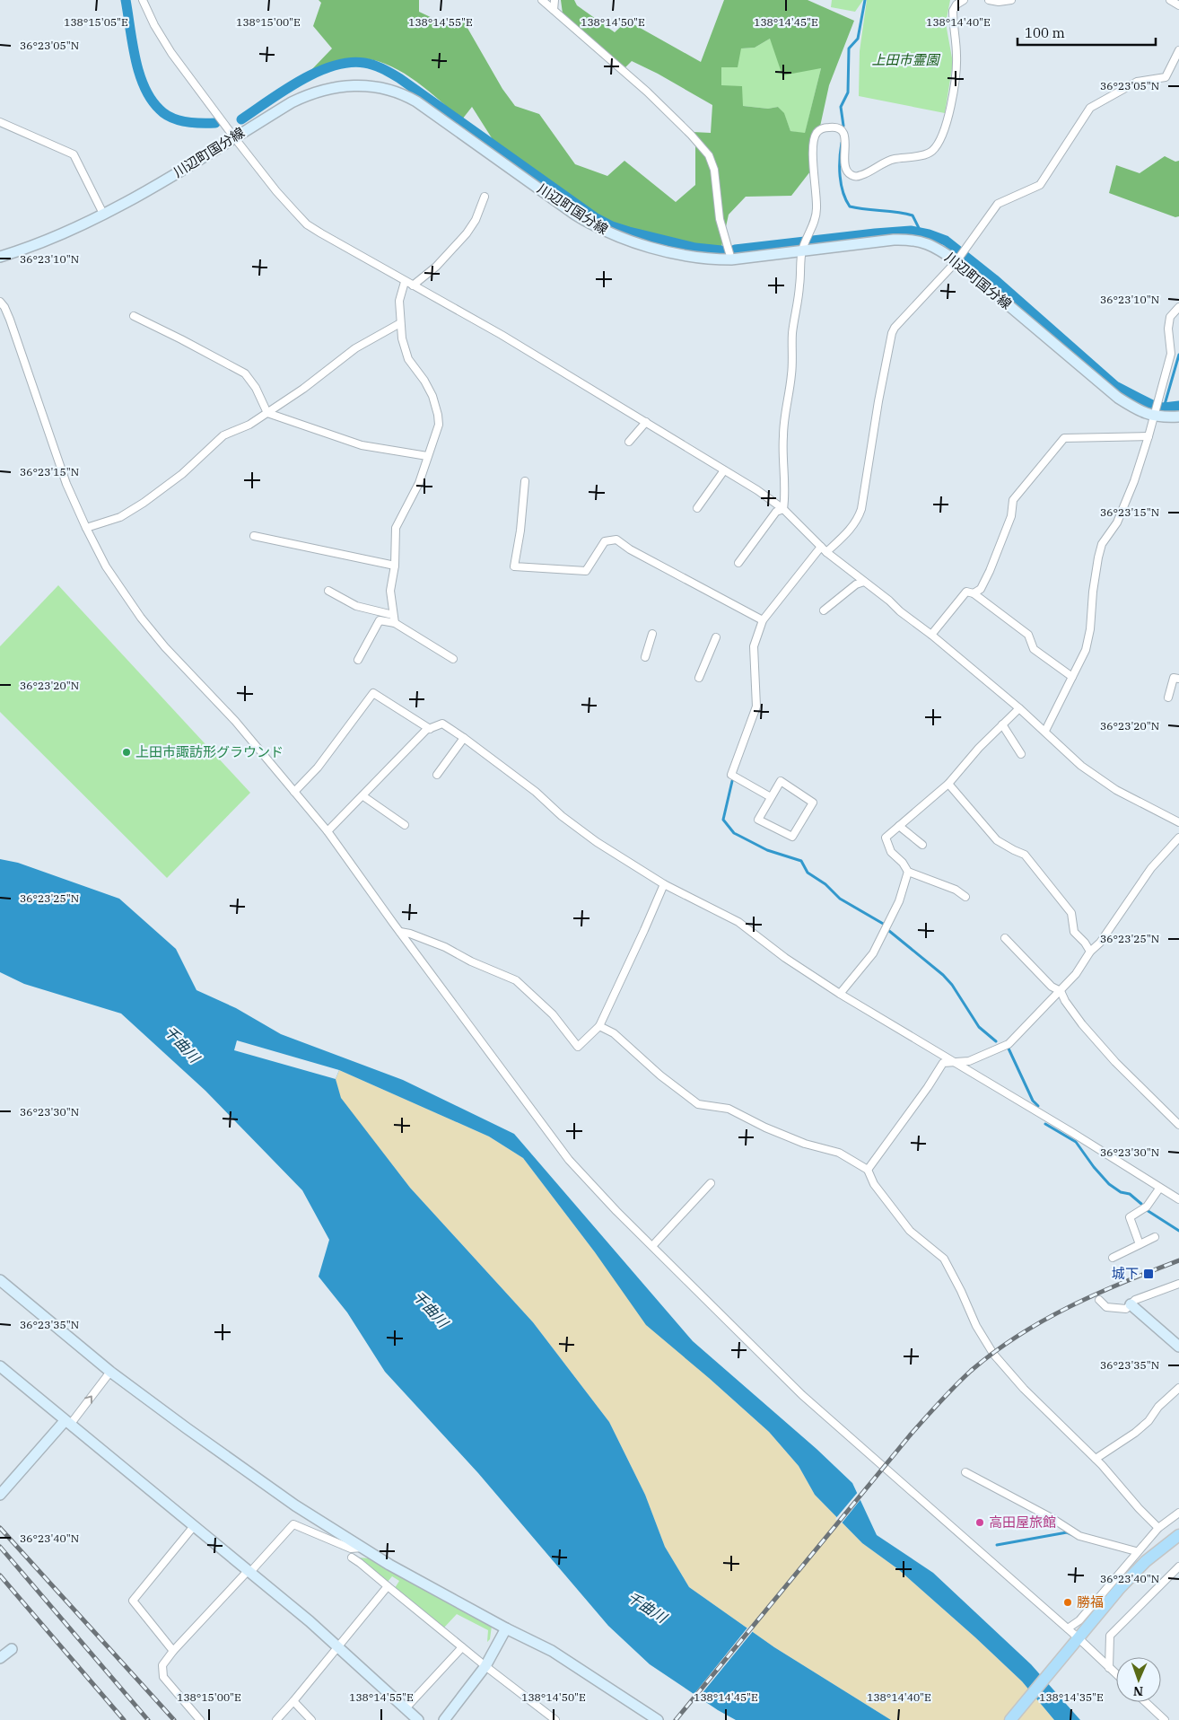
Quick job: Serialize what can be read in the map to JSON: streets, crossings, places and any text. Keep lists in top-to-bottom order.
{
  "streets": {
    "street": ["川辺町国分線"]
  },
  "water": ["千曲川"],
  "parks": ["上田市霊園"],
  "places": {
    "other": ["上田市諏訪形グラウンド", "高田屋旅館", "勝福"],
    "transit": ["城下"]
  },
  "scale_bar": "100 m",
  "north": "bottom",
  "coordinates": [
    "138°15'05\"E",
    "138°15'00\"E",
    "138°14'55\"E",
    "138°14'50\"E",
    "138°14'45\"E",
    "138°14'40\"E",
    "36°23'05\"N",
    "36°23'10\"N",
    "36°23'15\"N",
    "36°23'20\"N",
    "36°23'25\"N",
    "36°23'30\"N",
    "36°23'35\"N",
    "36°23'40\"N",
    "138°14'35\"E"
  ]
}
